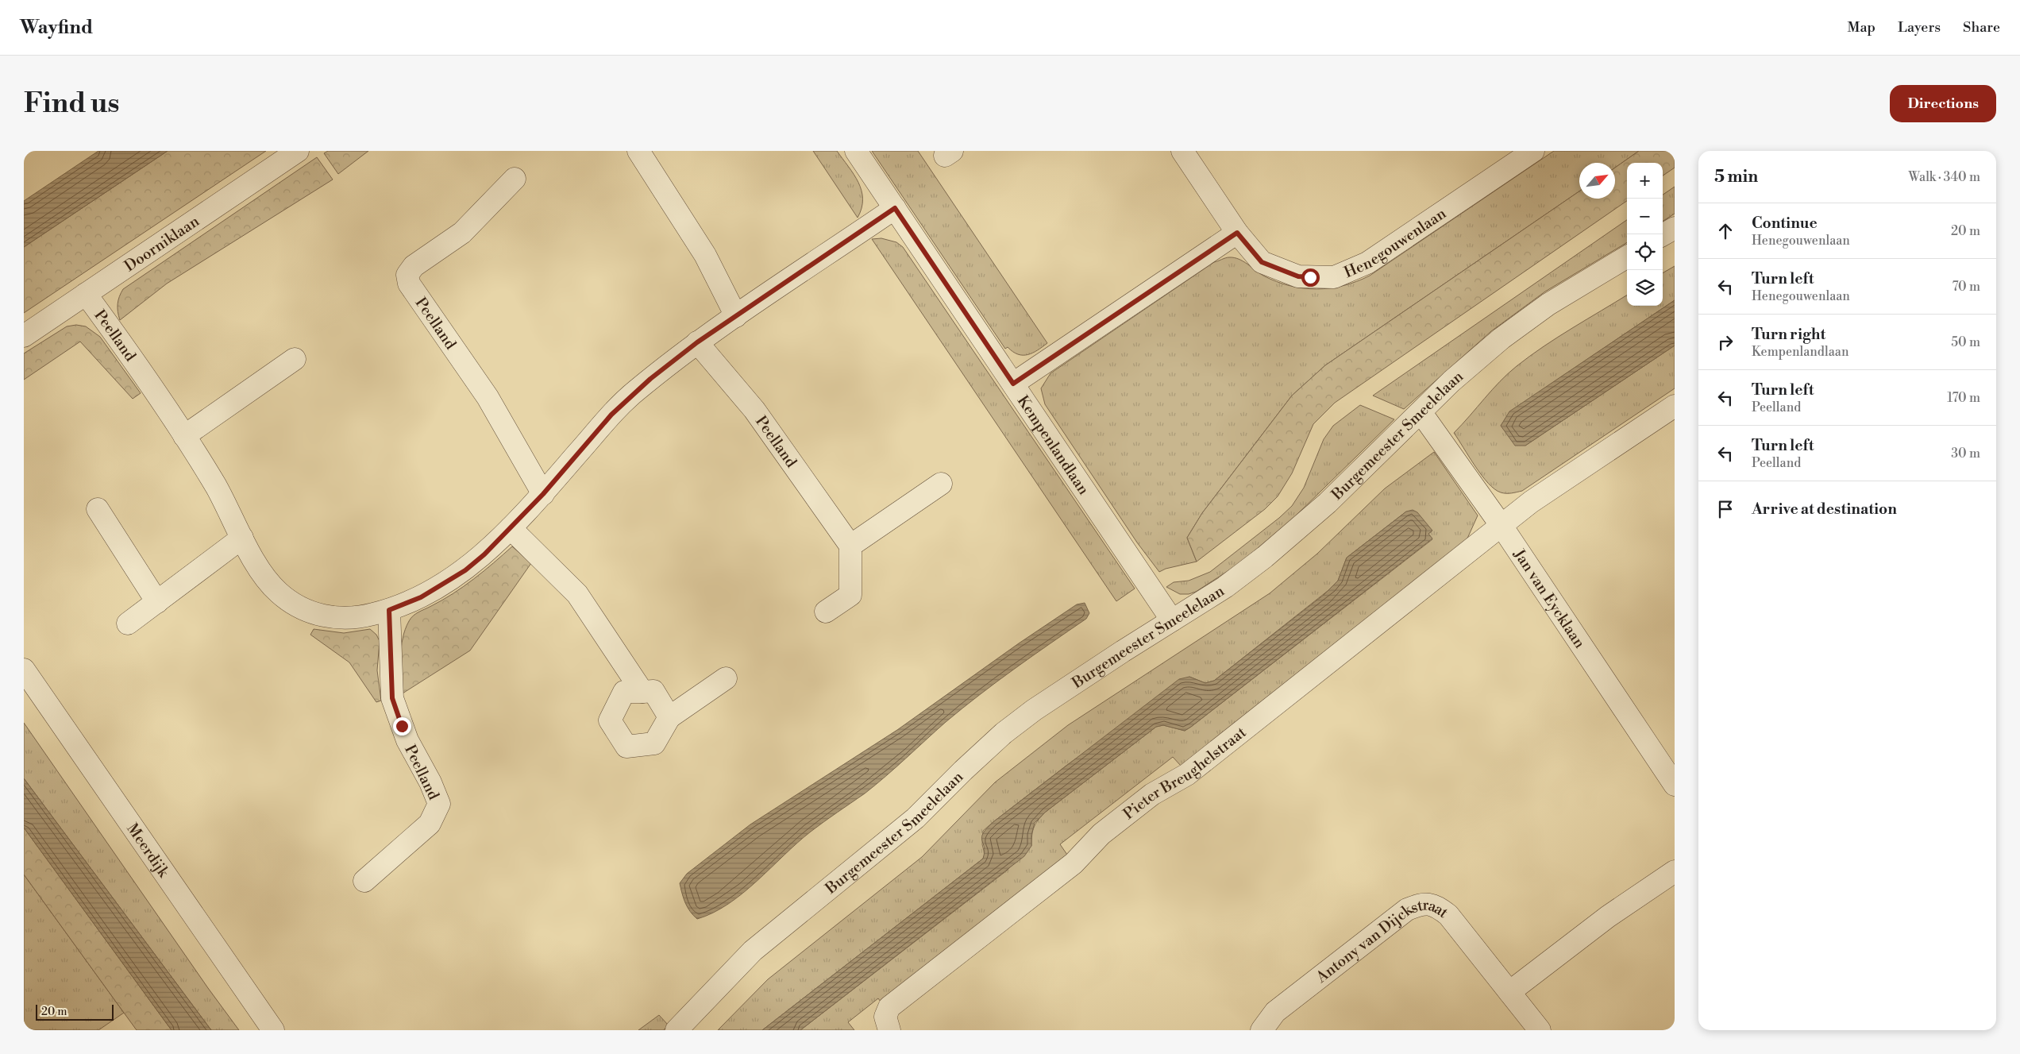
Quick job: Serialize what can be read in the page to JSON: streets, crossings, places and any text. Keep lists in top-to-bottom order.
{
  "streets": {
    "street": [
      "Henegouwenlaan",
      "Doorniklaan",
      "Peelland",
      "Burgemeester Smeelelaan",
      "Kempenlandlaan",
      "Jan van Eycklaan",
      "Pieter Breughelstraat",
      "Meerdijk",
      "Antony van Dijckstraat"
    ]
  },
  "crossings": [
    ["Doorniklaan", "Peelland"],
    ["Peelland", "Kempenlandlaan"],
    ["Burgemeester Smeelelaan", "Kempenlandlaan"],
    ["Burgemeester Smeelelaan", "Jan van Eycklaan"],
    ["Jan van Eycklaan", "Pieter Breughelstraat"]
  ],
  "scale_bar": "20 m",
  "north": "top right",
  "page": {
    "header": "Wayfind",
    "nav": ["Map", "Layers", "Share"],
    "buttons": "Directions",
    "title": "Find us",
    "heading": ["5 min", "Walk · 340 m"],
    "map_buttons": ["+", "−"],
    "list": [
      ["Continue", "Henegouwenlaan", "20 m"],
      ["Turn left", "Henegouwenlaan", "70 m"],
      ["Turn right", "Kempenlandlaan", "50 m"],
      ["Turn left", "Peelland", "170 m"],
      ["Turn left", "Peelland", "30 m"],
      "Arrive at destination"
    ],
    "scale": "20 m"
  }
}
